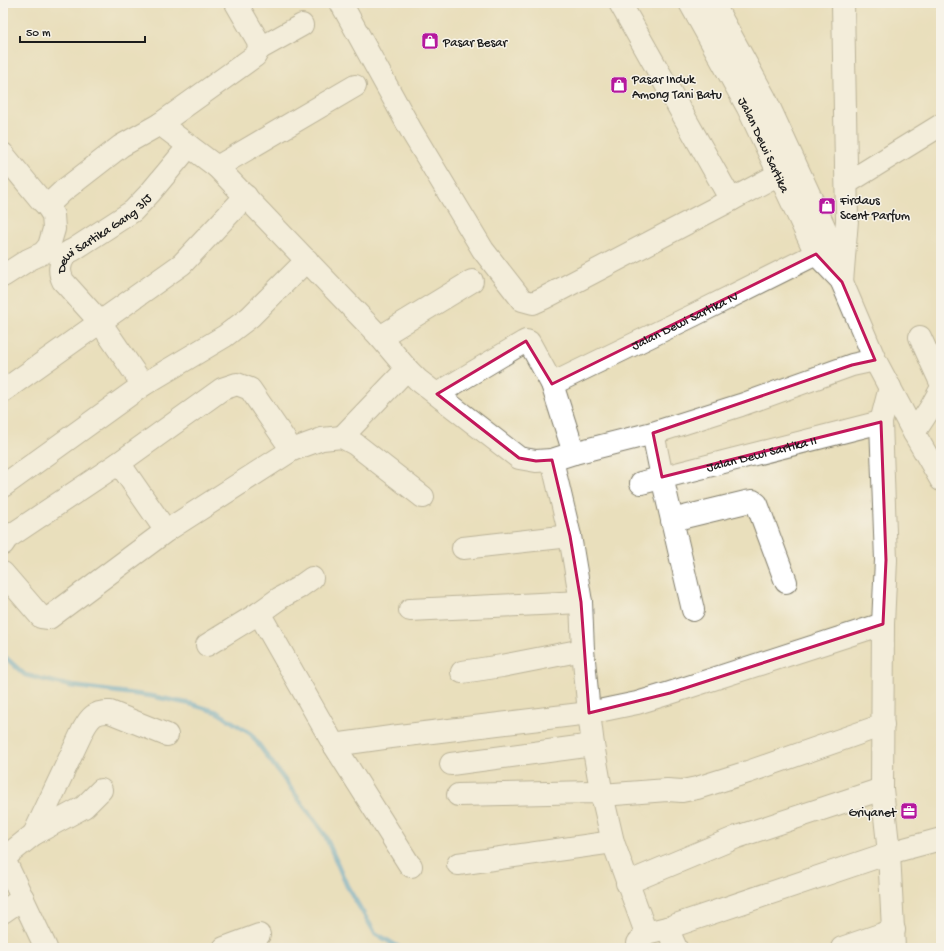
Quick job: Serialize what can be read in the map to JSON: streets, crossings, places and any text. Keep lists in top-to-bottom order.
{
  "streets": {
    "street": [
      "Jalan Dewi Sartika",
      "Dewi Sartika Gang 3/J",
      "Jalan Dewi Sartika IV",
      "Jalan Dewi Sartika II"
    ]
  },
  "crossings": [
    ["Jalan Dewi Sartika", "Jalan Dewi Sartika IV"]
  ],
  "places": {
    "shop": ["Pasar Besar", "Pasar Induk Among Tani Batu", "Firdaus Scent Parfum"],
    "office": ["Griyanet"]
  },
  "scale_bar": "50 m"
}
